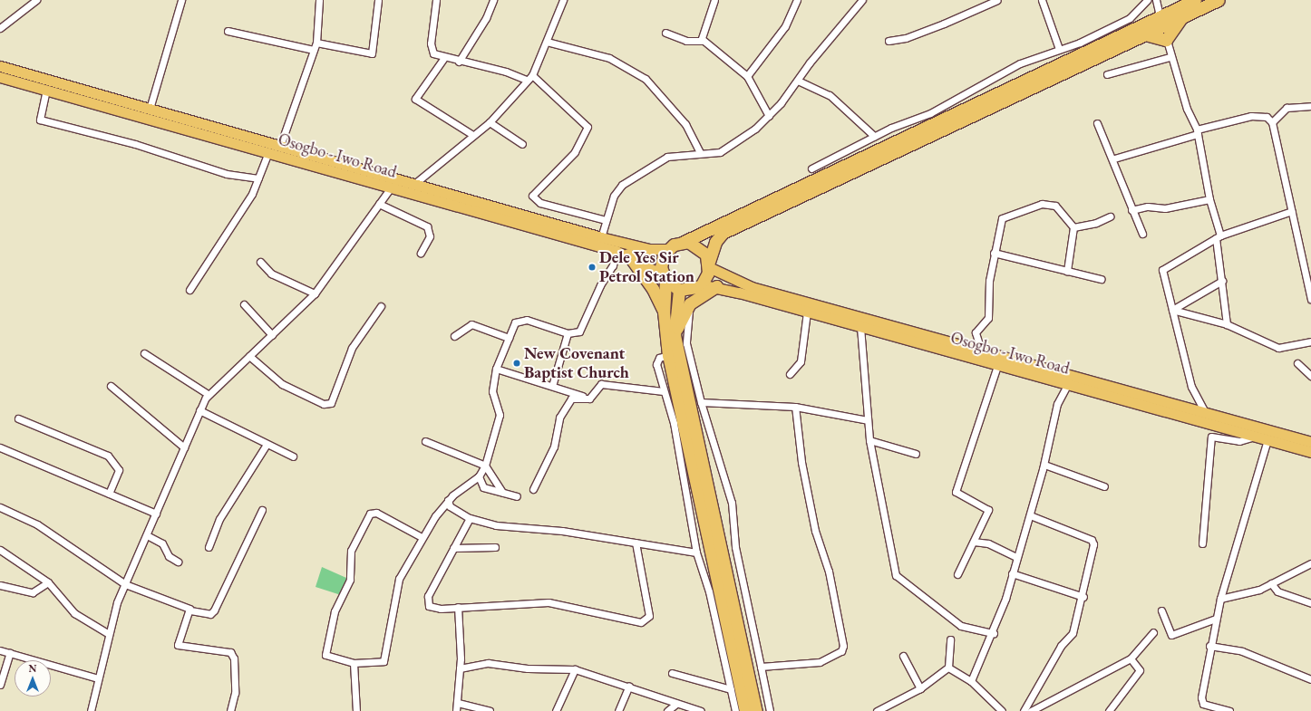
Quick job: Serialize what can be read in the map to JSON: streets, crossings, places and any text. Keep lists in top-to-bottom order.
{
  "streets": {
    "main road": ["Osogbo - Iwo Road"]
  },
  "places": ["Dele Yes Sir Petrol Station", "New Covenant Baptist Church"],
  "north": "top"
}
